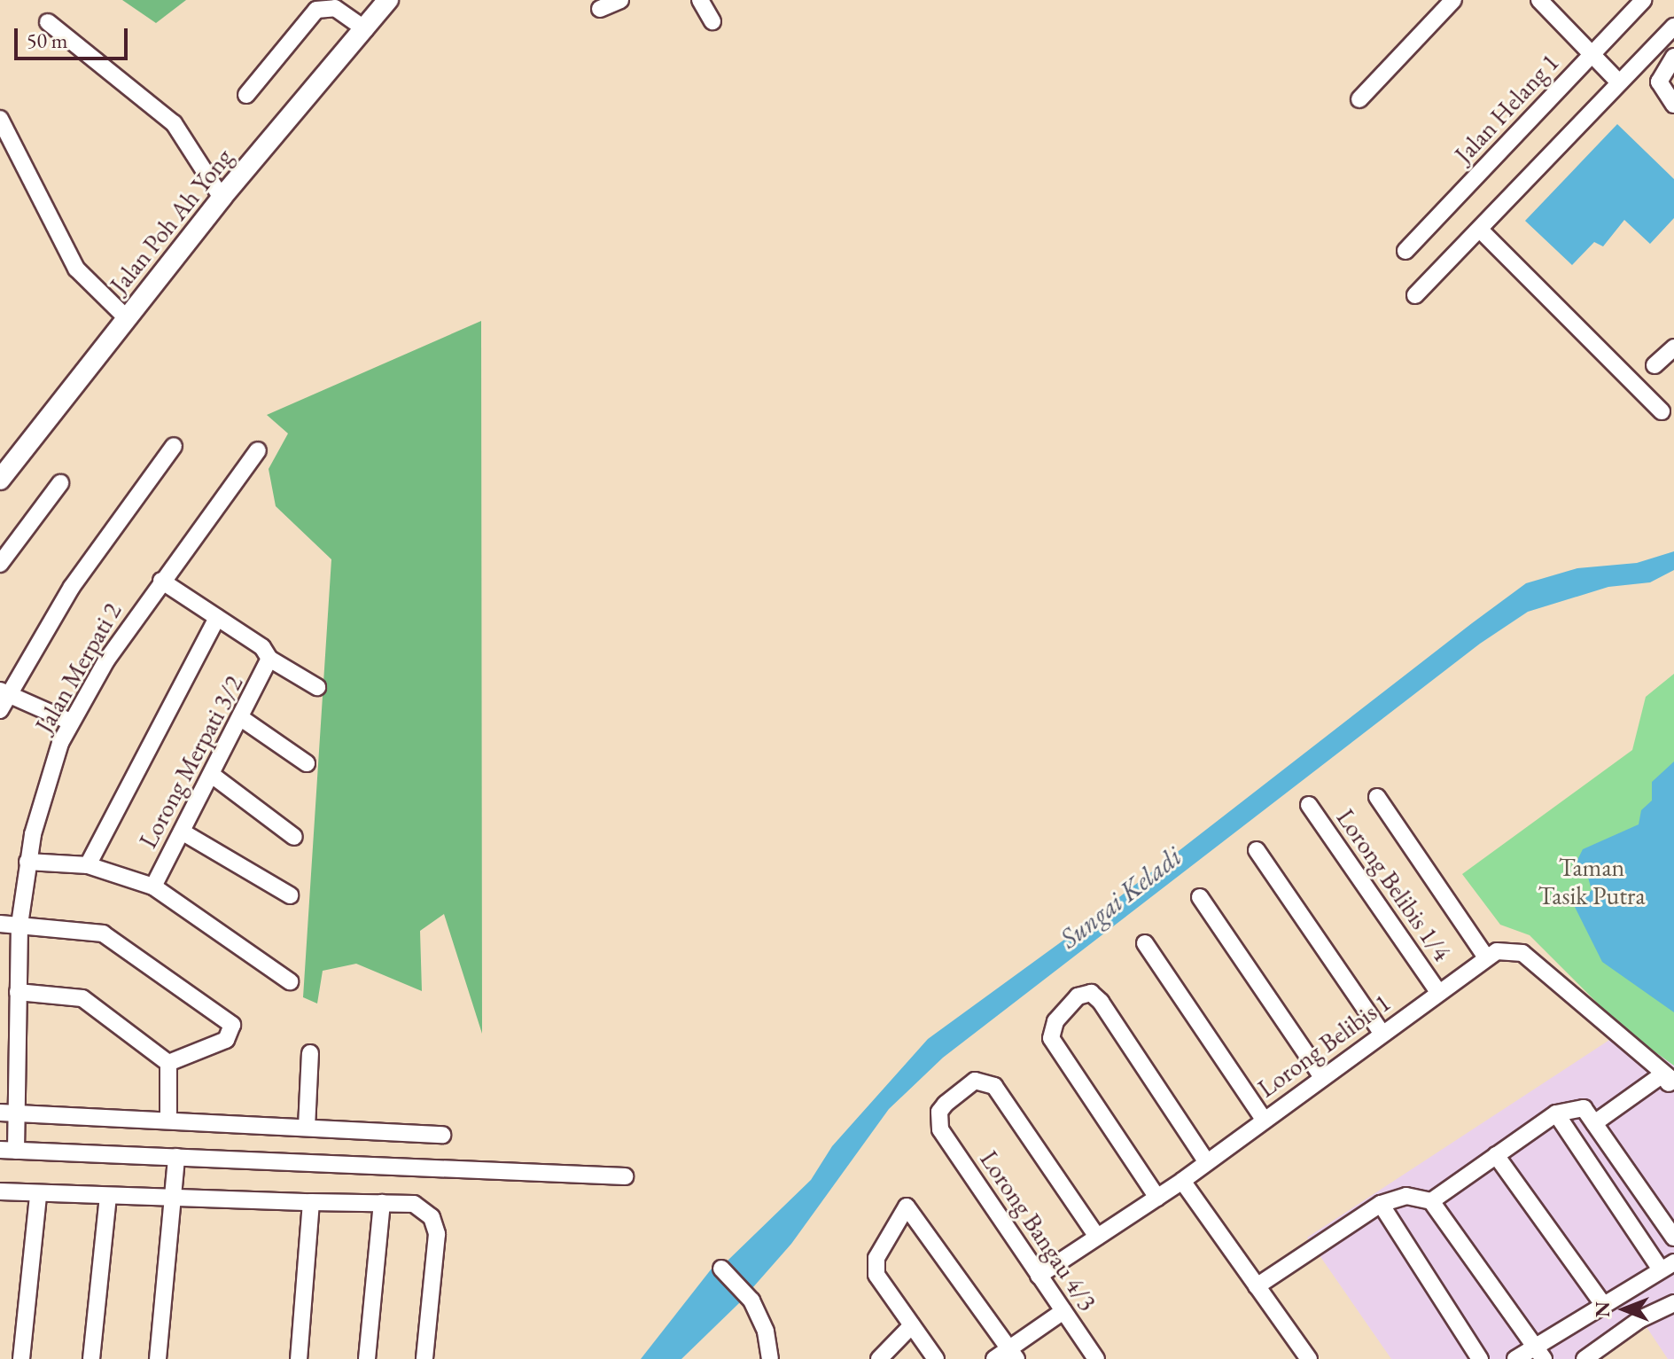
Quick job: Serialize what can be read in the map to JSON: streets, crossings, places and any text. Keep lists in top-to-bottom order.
{
  "streets": {
    "main road": ["Jalan Poh Ah Yong"],
    "street": [
      "Jalan Helang 1",
      "Jalan Merpati 2",
      "Lorong Merpati 3/2",
      "Lorong Belibis 1/4",
      "Lorong Belibis 1",
      "Lorong Bangau 4/3"
    ]
  },
  "crossings": [
    ["Lorong Belibis 1/4", "Lorong Belibis 1"],
    ["Lorong Belibis 1", "Lorong Bangau 4/3"]
  ],
  "water": ["Sungai Keladi"],
  "parks": ["Taman Tasik Putra"],
  "scale_bar": "50 m",
  "north": "left"
}
